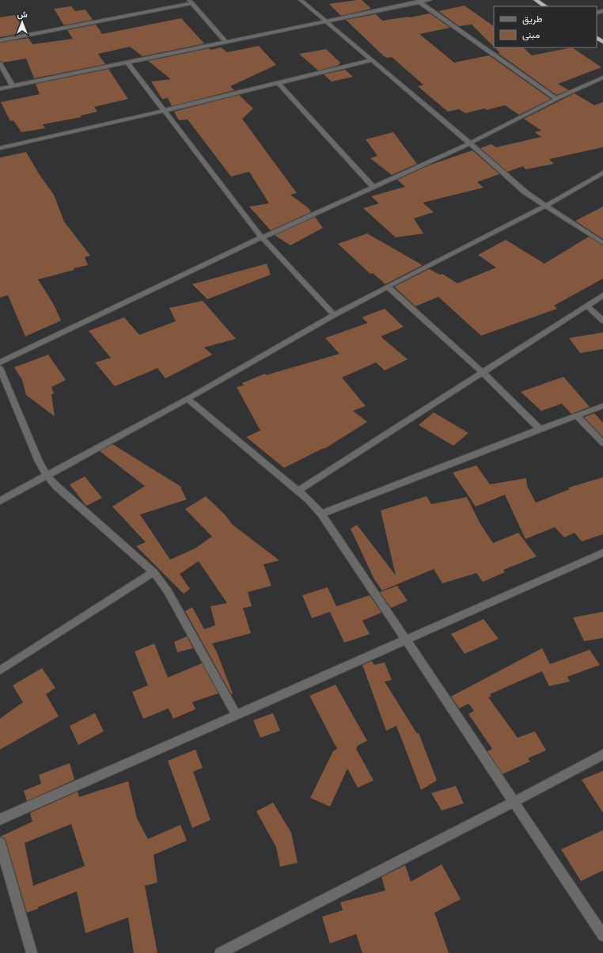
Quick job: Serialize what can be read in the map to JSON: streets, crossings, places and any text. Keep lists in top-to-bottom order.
{
  "legend": ["طريق", "مبنى"],
  "north": "top"
}
